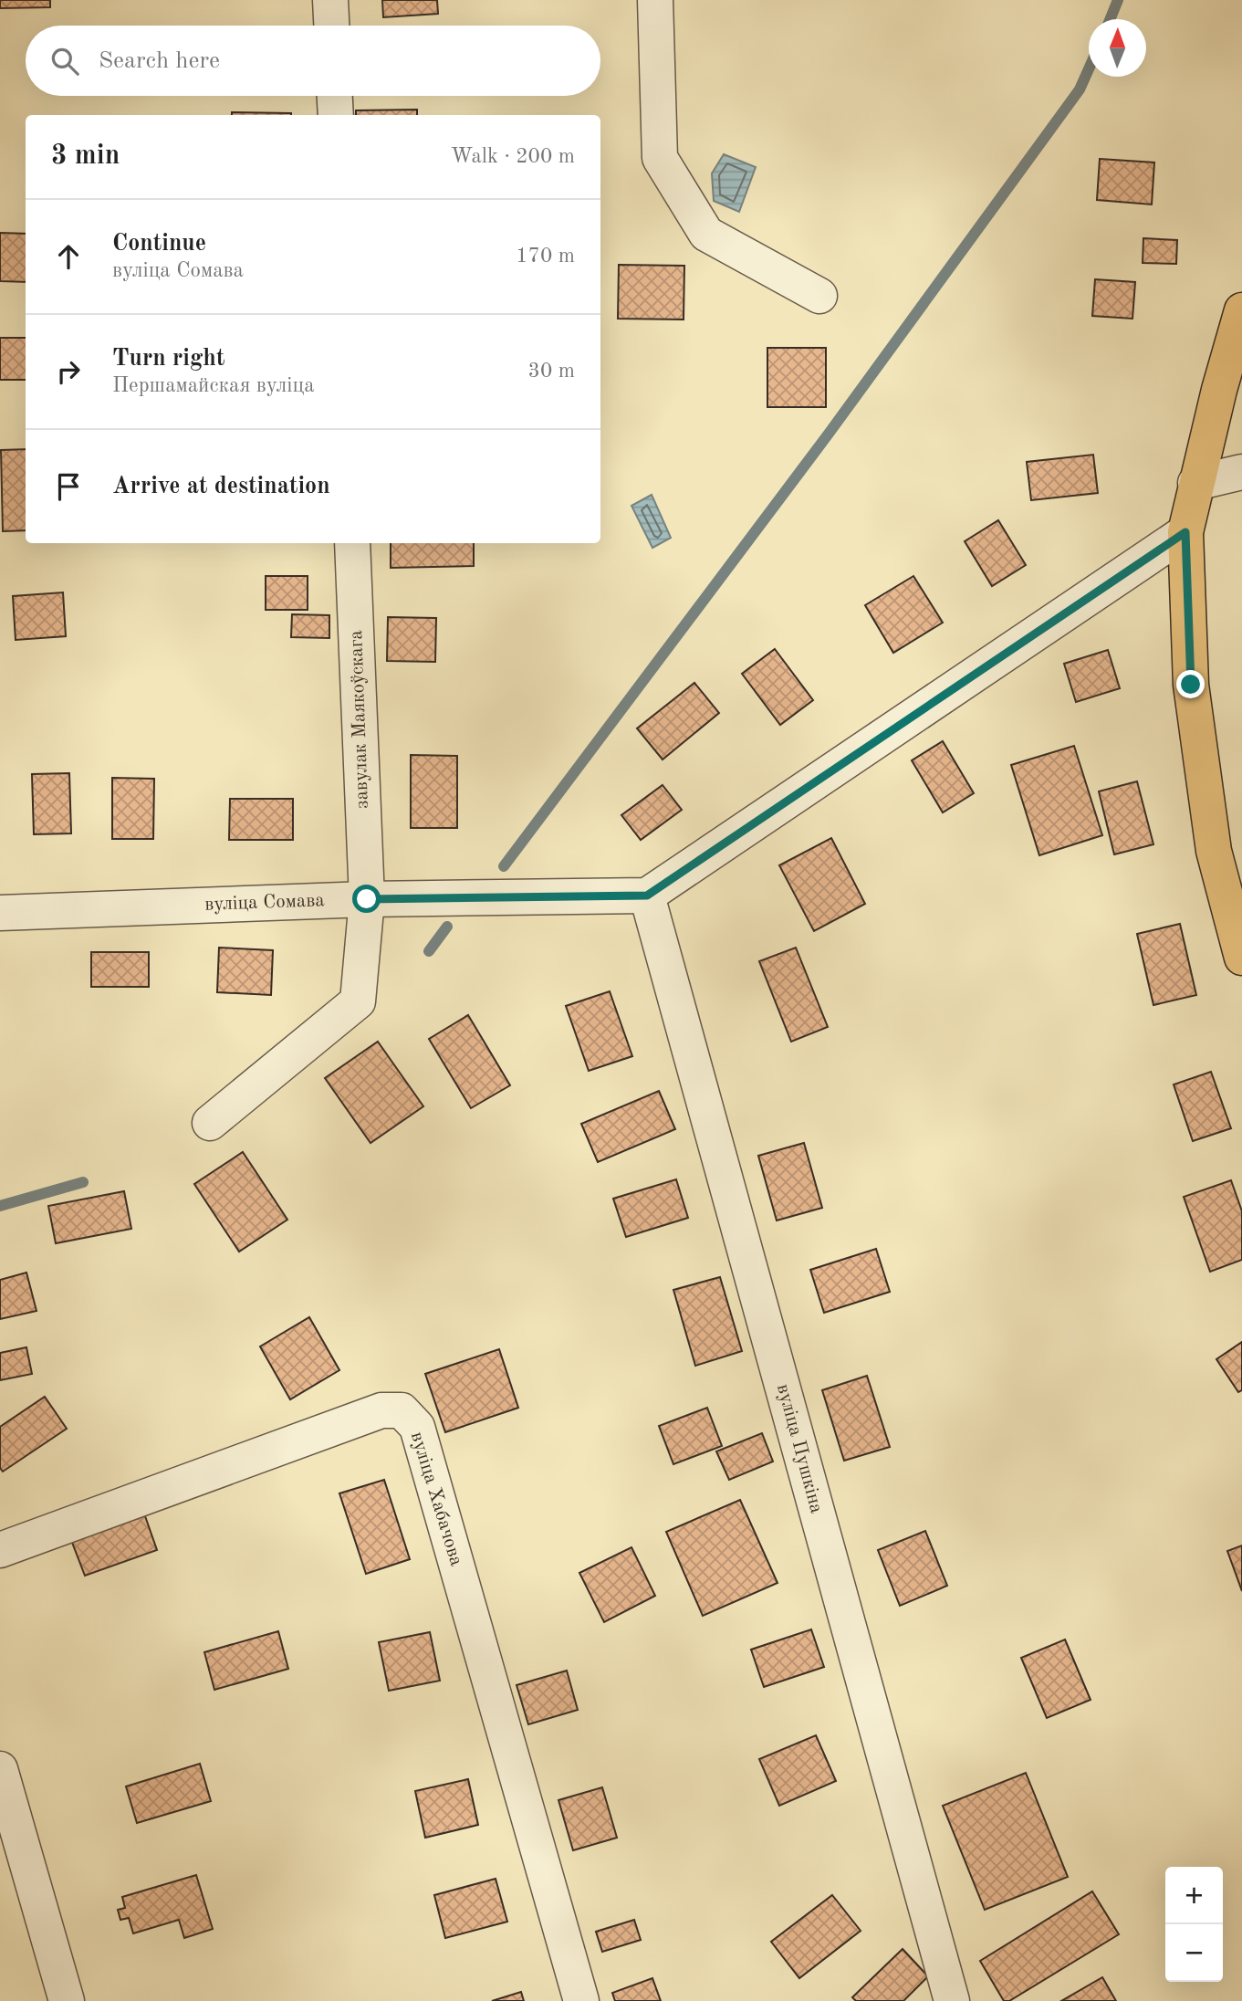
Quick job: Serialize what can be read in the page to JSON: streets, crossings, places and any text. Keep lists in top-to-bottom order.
{
  "streets": {
    "street": [
      "завулак Маякоўскага",
      "вуліца Сомава",
      "вуліца Пушкіна",
      "вуліца Хабачова"
    ]
  },
  "crossings": [
    ["завулак Маякоўскага", "вуліца Сомава"],
    ["вуліца Сомава", "вуліца Пушкіна"]
  ],
  "north": "top",
  "page": {
    "search": "Search here",
    "heading": ["3 min", "Walk · 200 m"],
    "list": [
      ["Continue", "вуліца Сомава", "170 m"],
      ["Turn right", "Першамайская вуліца", "30 m"],
      "Arrive at destination"
    ],
    "map_buttons": ["+", "−"]
  }
}
